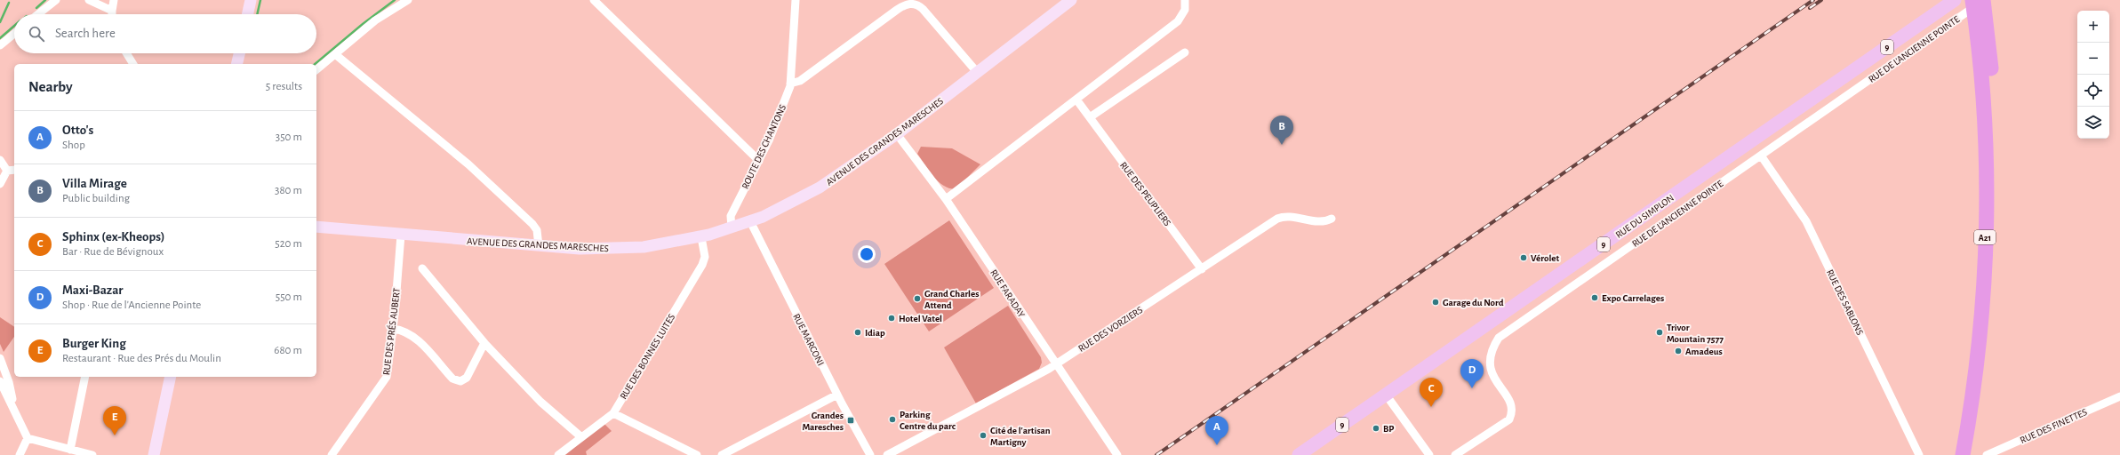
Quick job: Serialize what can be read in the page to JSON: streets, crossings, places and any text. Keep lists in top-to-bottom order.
{
  "streets": {
    "highway": ["A21"],
    "main road": ["9", "AVENUE DES GRANDES MARESCHES", "RUE DU SIMPLON"],
    "street": [
      "RUE DE L'ANCIENNE POINTE",
      "ROUTE DES CHANTONS",
      "RUE DES PEUPLIERS",
      "RUE FARADAY",
      "RUE DES SABLONS",
      "RUE DES VORZIERS",
      "RUE DES PRÉS AUBERT",
      "RUE MARCONI",
      "RUE DES BONNES LUITES",
      "RUE DES FINETTES"
    ]
  },
  "crossings": [
    ["RUE DE L'ANCIENNE POINTE", "A21"],
    ["RUE DE L'ANCIENNE POINTE", "RUE DES SABLONS"],
    ["AVENUE DES GRANDES MARESCHES", "ROUTE DES CHANTONS"],
    ["AVENUE DES GRANDES MARESCHES", "RUE FARADAY"],
    ["AVENUE DES GRANDES MARESCHES", "RUE DES PRÉS AUBERT"],
    ["AVENUE DES GRANDES MARESCHES", "RUE MARCONI"],
    ["AVENUE DES GRANDES MARESCHES", "RUE DES BONNES LUITES"],
    ["RUE DES PEUPLIERS", "RUE DES VORZIERS"],
    ["RUE FARADAY", "RUE DES VORZIERS"]
  ],
  "places": {
    "other": [
      "Vérolet",
      "Expo Carrelages",
      "Grand Charles Attend",
      "Garage du Nord",
      "Hotel Vatel",
      "Idiap",
      "Trivor Mountain 7577",
      "Amadeus",
      "Parking Centre du parc",
      "BP",
      "Cité de l'artisan Martigny"
    ],
    "transit": ["Grandes Maresches"]
  },
  "page": {
    "map_buttons": ["+", "−"],
    "search": "Search here",
    "heading": ["Nearby", "5 results"],
    "list": [
      {
        "mark": "A",
        "name": "Otto's",
        "note": "Shop",
        "value": "350 m"
      },
      {
        "mark": "B",
        "name": "Villa Mirage",
        "note": "Public building",
        "value": "380 m"
      },
      {
        "mark": "C",
        "name": "Sphinx (ex-Kheops)",
        "note": "Bar · Rue de Bévignoux",
        "value": "520 m"
      },
      {
        "mark": "D",
        "name": "Maxi-Bazar",
        "note": "Shop · Rue de l'Ancienne Pointe",
        "value": "550 m"
      },
      {
        "mark": "E",
        "name": "Burger King",
        "note": "Restaurant · Rue des Prés du Moulin",
        "value": "680 m"
      }
    ],
    "pins": [
      "B",
      "D",
      "C",
      "E",
      "A"
    ]
  }
}
